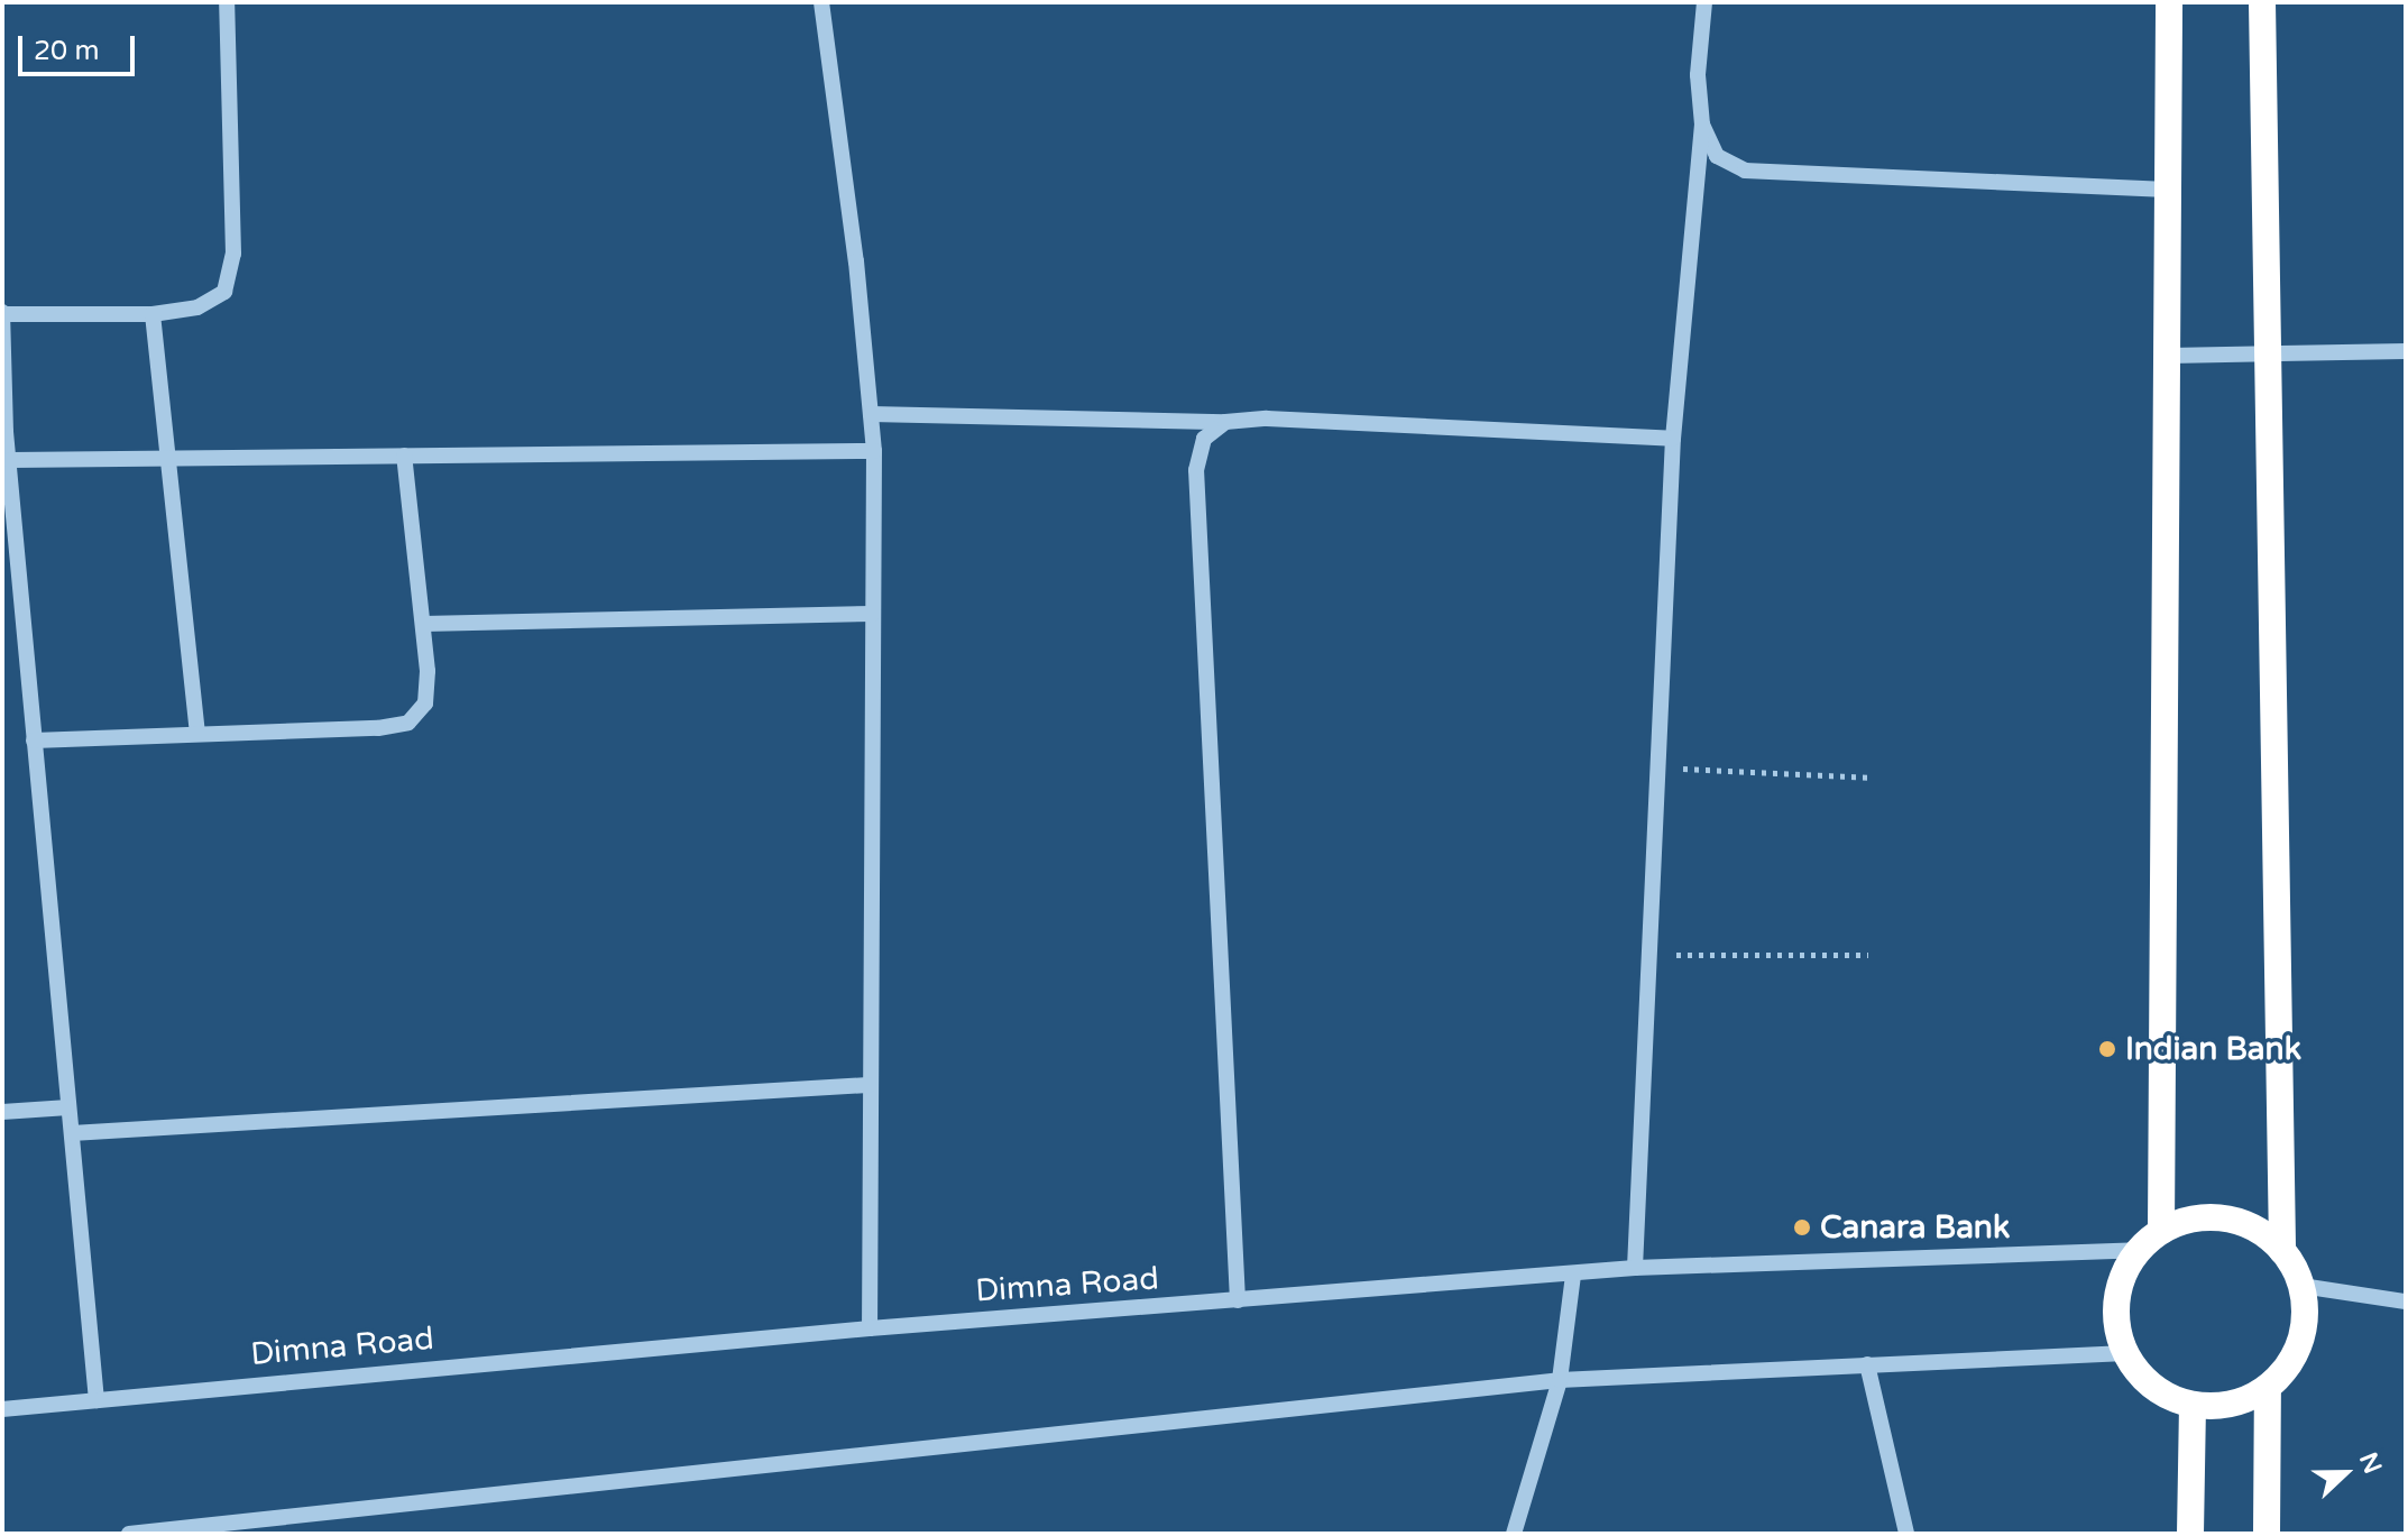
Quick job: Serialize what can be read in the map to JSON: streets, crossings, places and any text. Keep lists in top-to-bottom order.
{
  "streets": {
    "street": ["Dimna Road"]
  },
  "places": ["Indian Bank", "Canara Bank"],
  "scale_bar": "20 m",
  "north": "right"
}
